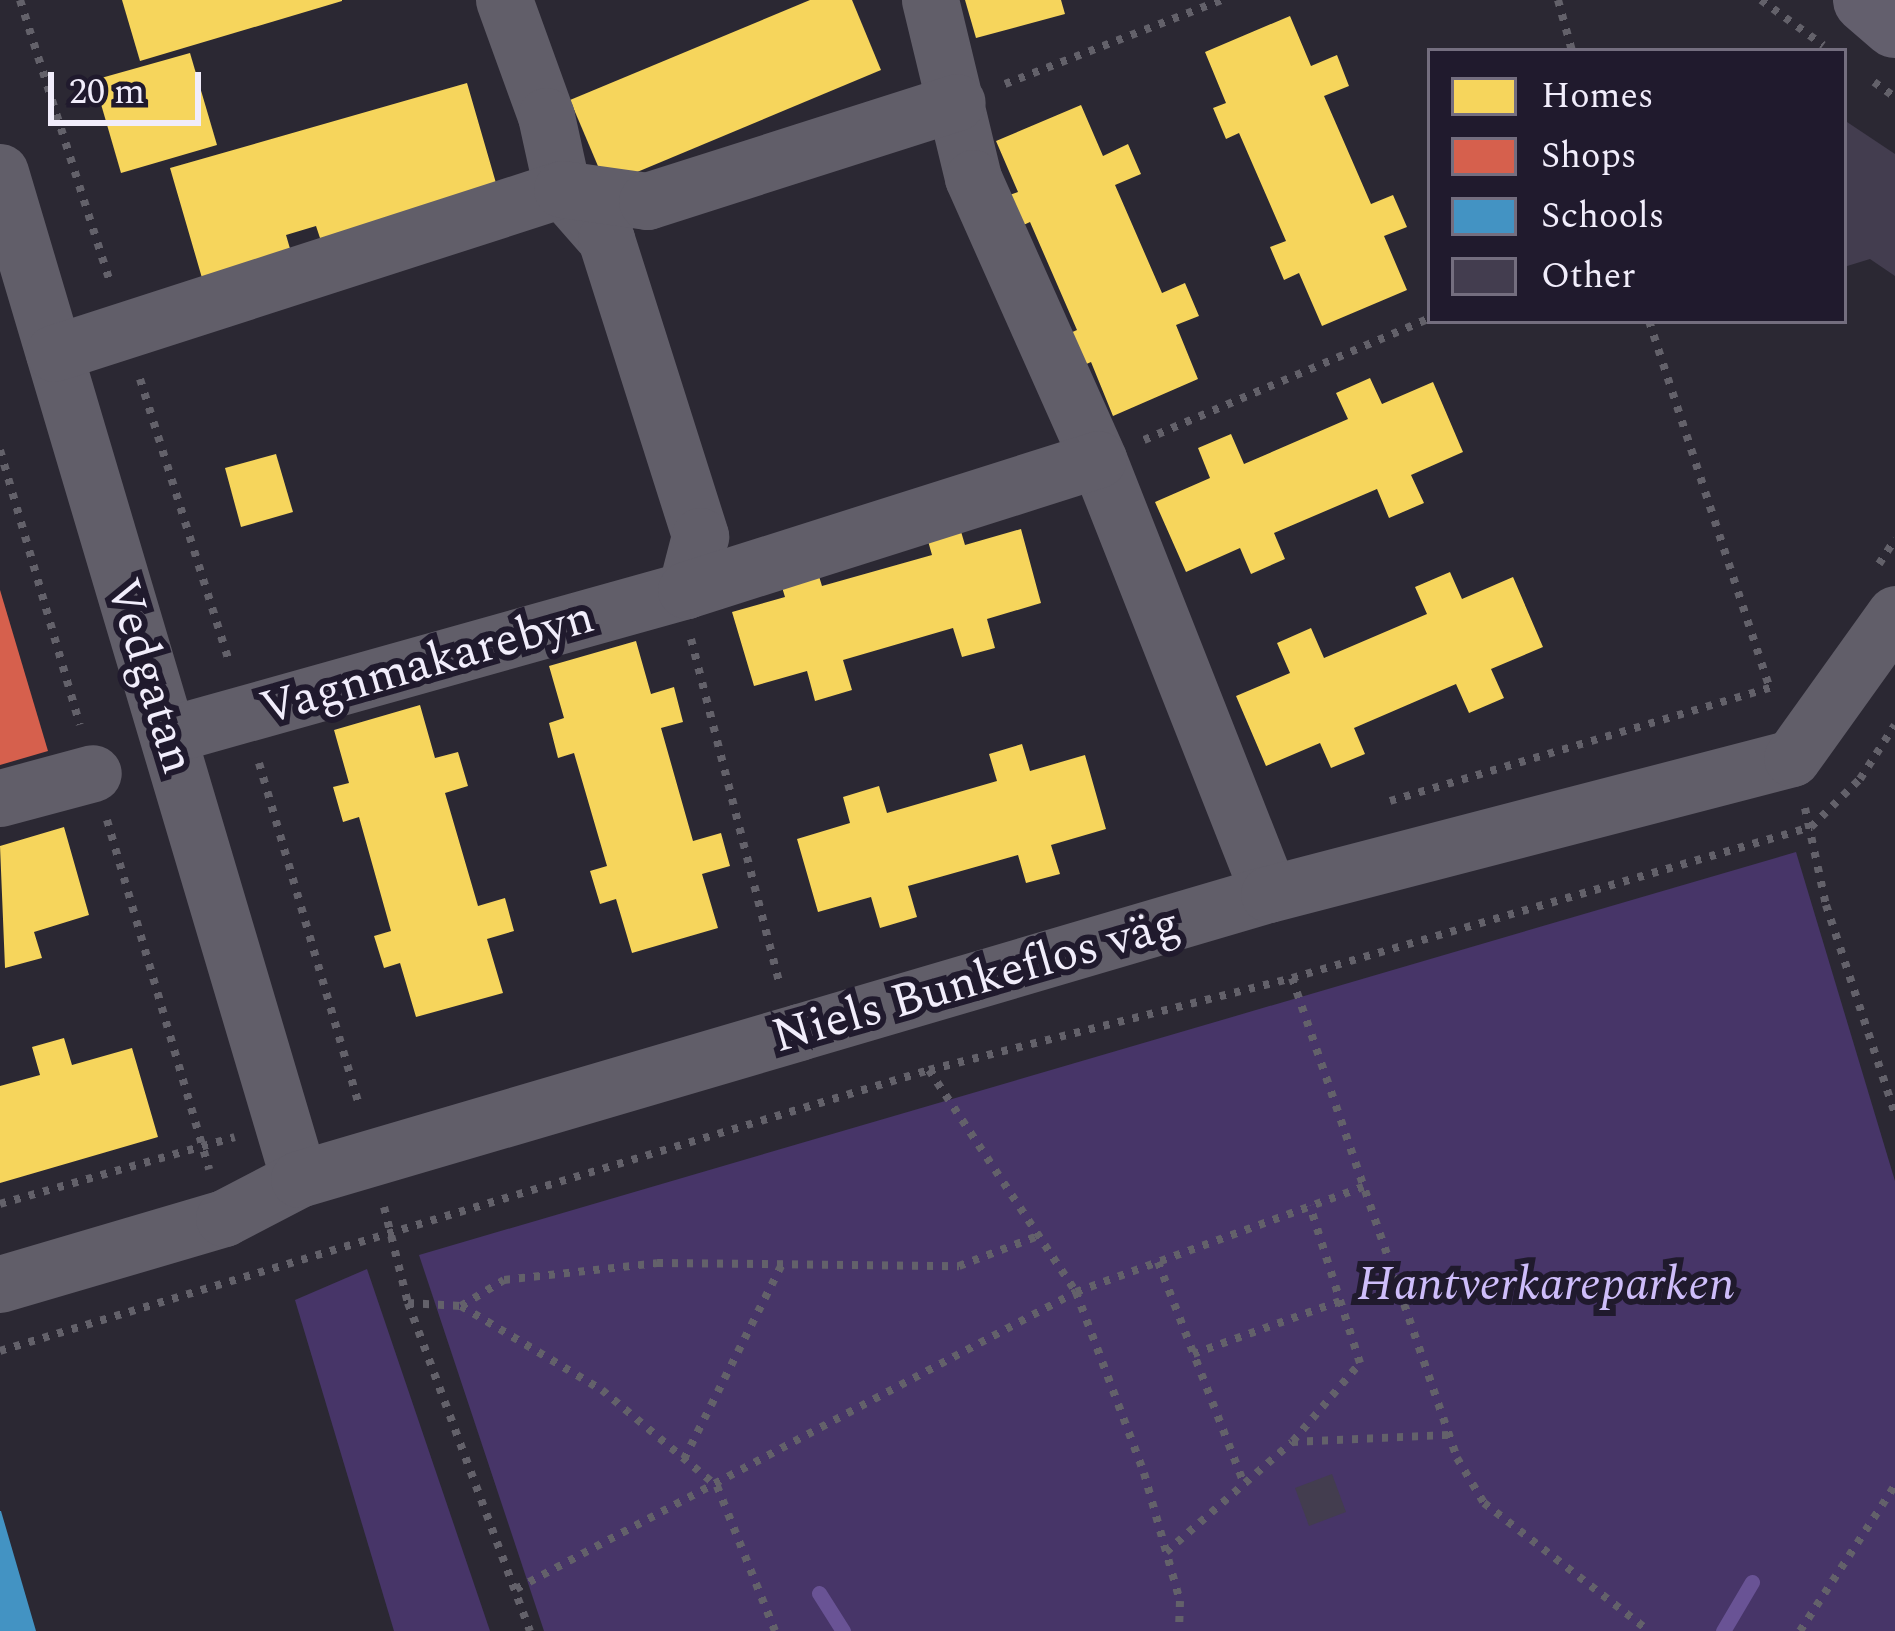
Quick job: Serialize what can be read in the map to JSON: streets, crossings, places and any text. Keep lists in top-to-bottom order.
{
  "streets": {
    "street": ["Vagnmakarebyn", "Vedgatan", "Niels Bunkeflos väg"]
  },
  "crossings": [
    ["Vagnmakarebyn", "Vedgatan"],
    ["Vedgatan", "Niels Bunkeflos väg"]
  ],
  "parks": ["Hantverkareparken"],
  "legend": [
    "Homes",
    "Shops",
    "Schools",
    "Other"
  ],
  "scale_bar": "20 m"
}
